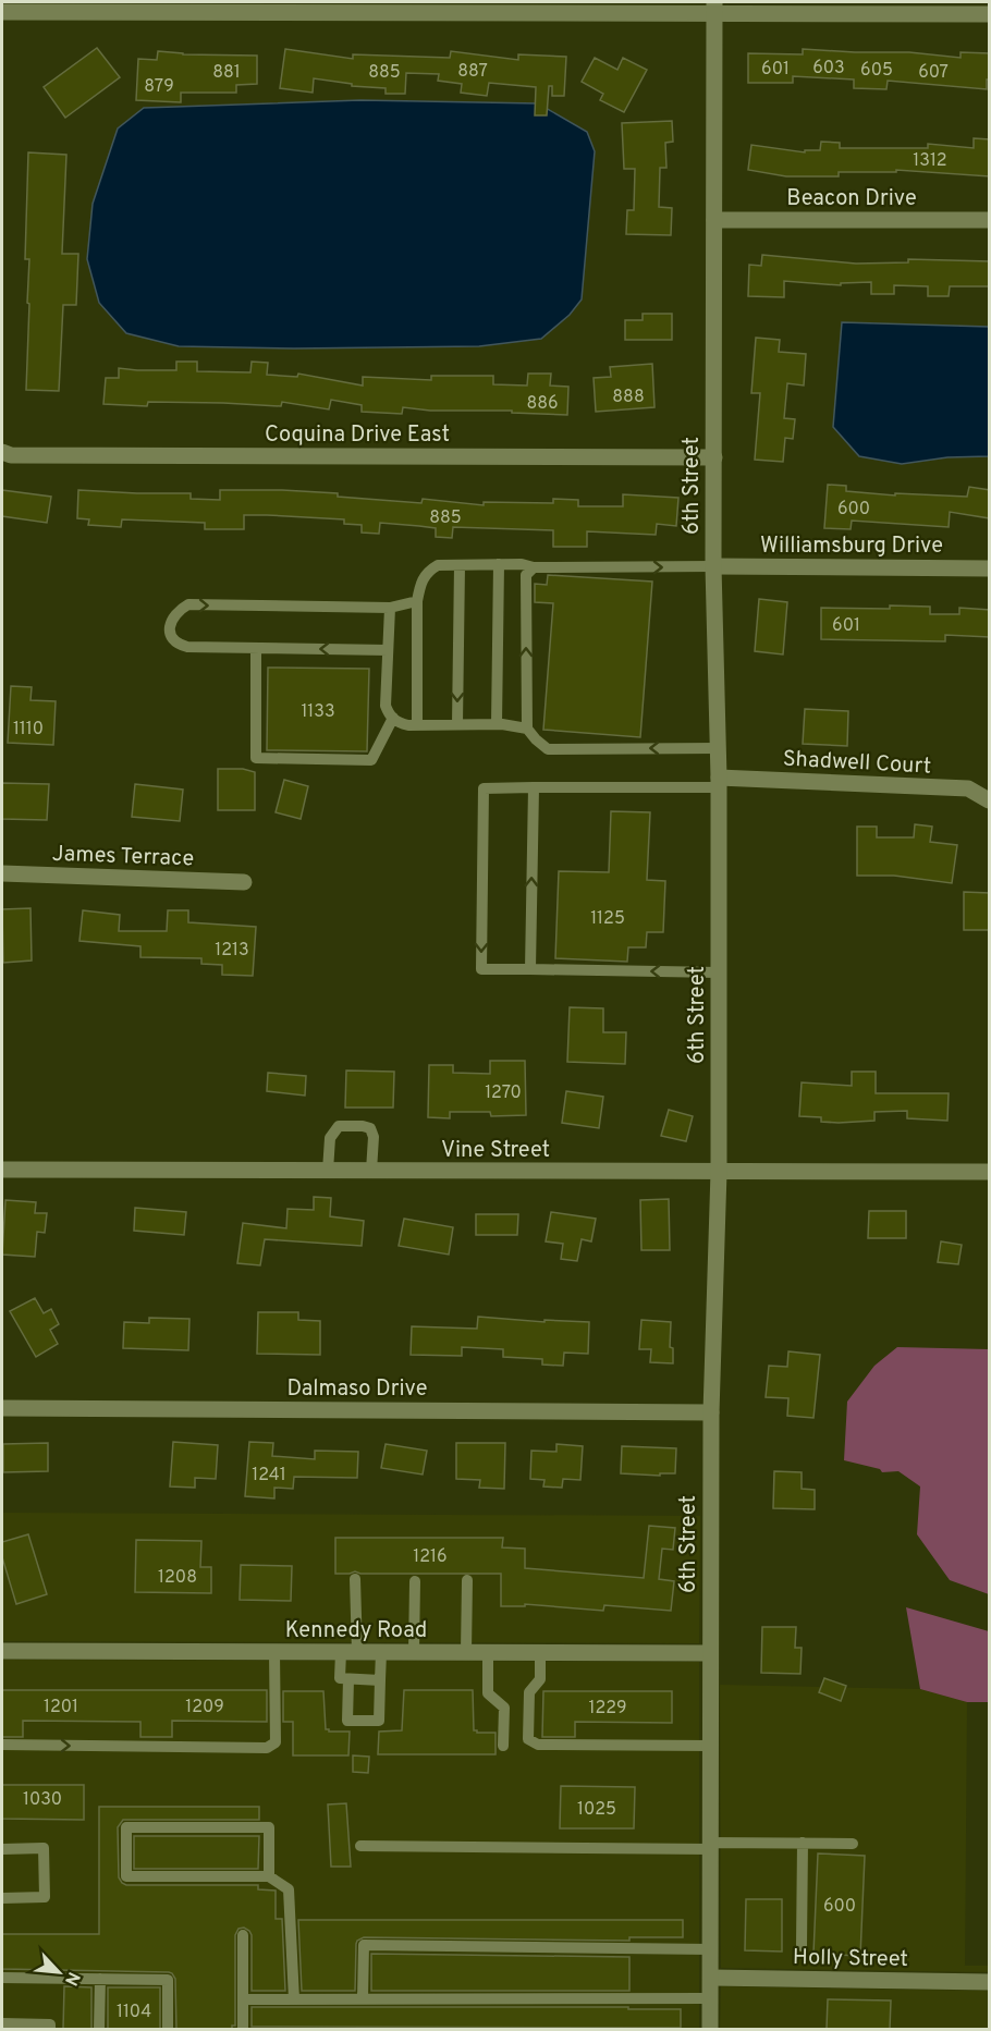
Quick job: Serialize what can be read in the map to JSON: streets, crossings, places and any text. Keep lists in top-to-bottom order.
{
  "streets": {
    "street": [
      "Beacon Drive",
      "Coquina Drive East",
      "6th Street",
      "Williamsburg Drive",
      "Shadwell Court",
      "James Terrace",
      "Vine Street",
      "Dalmaso Drive",
      "Kennedy Road",
      "Holly Street"
    ]
  },
  "crossings": [
    ["Beacon Drive", "6th Street"],
    ["Coquina Drive East", "6th Street"],
    ["6th Street", "Williamsburg Drive"],
    ["6th Street", "Shadwell Court"],
    ["6th Street", "Vine Street"],
    ["6th Street", "Dalmaso Drive"],
    ["6th Street", "Kennedy Road"],
    ["6th Street", "Holly Street"]
  ],
  "house_numbers": [
    "603",
    "601",
    "605",
    "887",
    "881",
    "885",
    "607",
    "879",
    "1312",
    "888",
    "886",
    "600",
    "885",
    "601",
    "1133",
    "1110",
    "1125",
    "1213",
    "1270",
    "1241",
    "1216",
    "1208",
    "1201",
    "1209",
    "1229",
    "1030",
    "1025",
    "600",
    "1104"
  ],
  "north": "bottom right"
}
